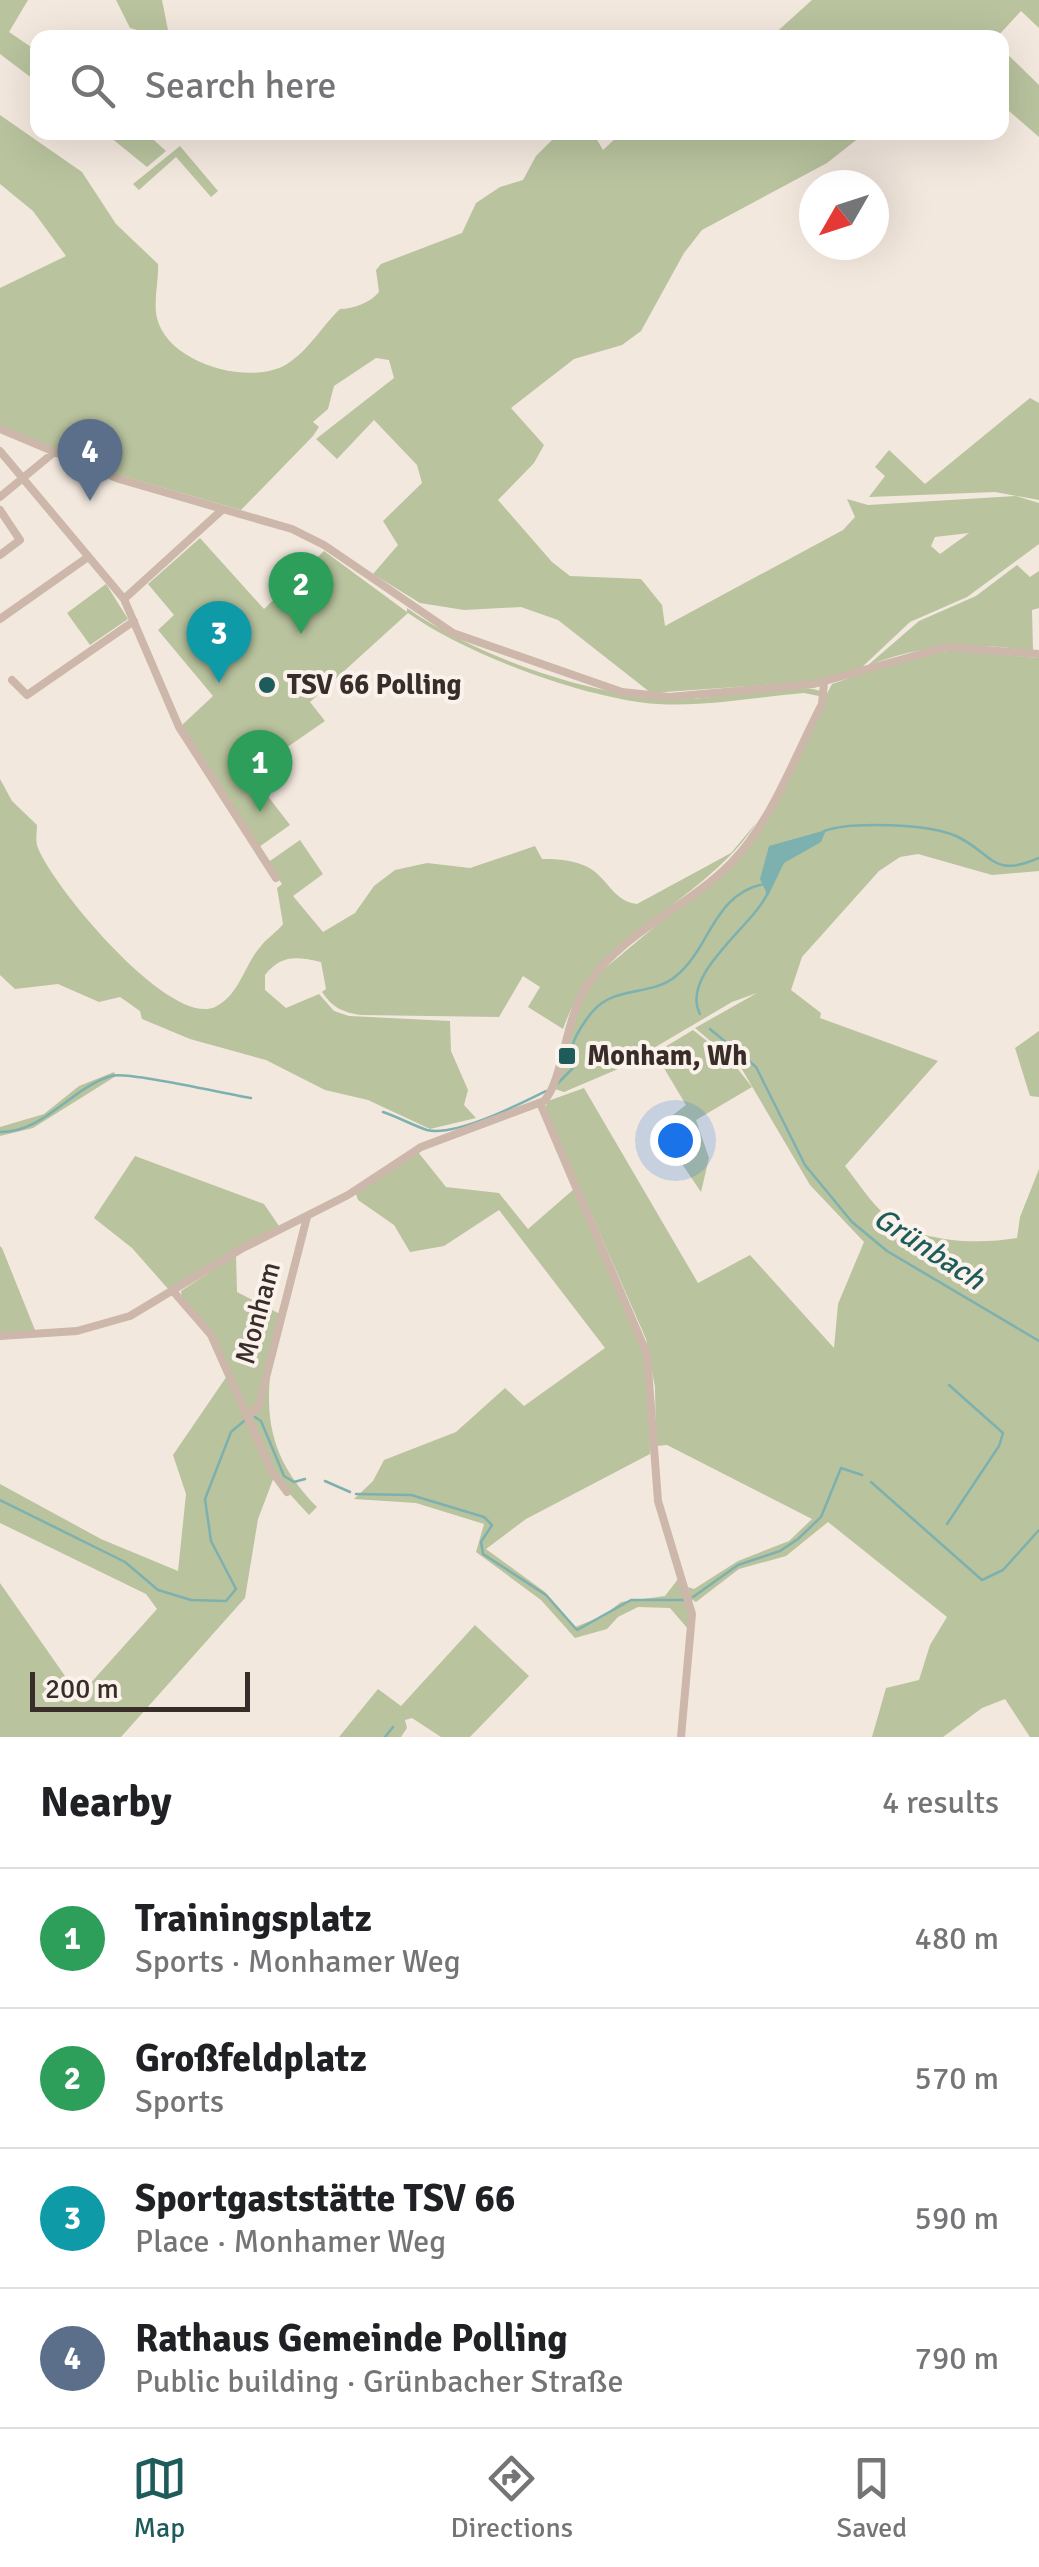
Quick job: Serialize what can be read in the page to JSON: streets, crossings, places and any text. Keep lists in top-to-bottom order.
{
  "streets": {
    "street": ["Monham"]
  },
  "water": ["Grünbach"],
  "places": {
    "other": ["TSV 66 Polling"],
    "transit": ["Monham, Wh"]
  },
  "scale_bar": "200 m",
  "north": "bottom left",
  "page": {
    "search": "Search here",
    "pins": [
      "4",
      "2",
      "3",
      "1"
    ],
    "scale": "200 m",
    "heading": ["Nearby", "4 results"],
    "list": [
      {
        "mark": "1",
        "name": "Trainingsplatz",
        "note": "Sports · Monhamer Weg",
        "value": "480 m"
      },
      {
        "mark": "2",
        "name": "Großfeldplatz",
        "note": "Sports",
        "value": "570 m"
      },
      {
        "mark": "3",
        "name": "Sportgaststätte TSV 66",
        "note": "Place · Monhamer Weg",
        "value": "590 m"
      },
      {
        "mark": "4",
        "name": "Rathaus Gemeinde Polling",
        "note": "Public building · Grünbacher Straße",
        "value": "790 m"
      }
    ],
    "nav": ["Map", "Directions", "Saved"]
  }
}
